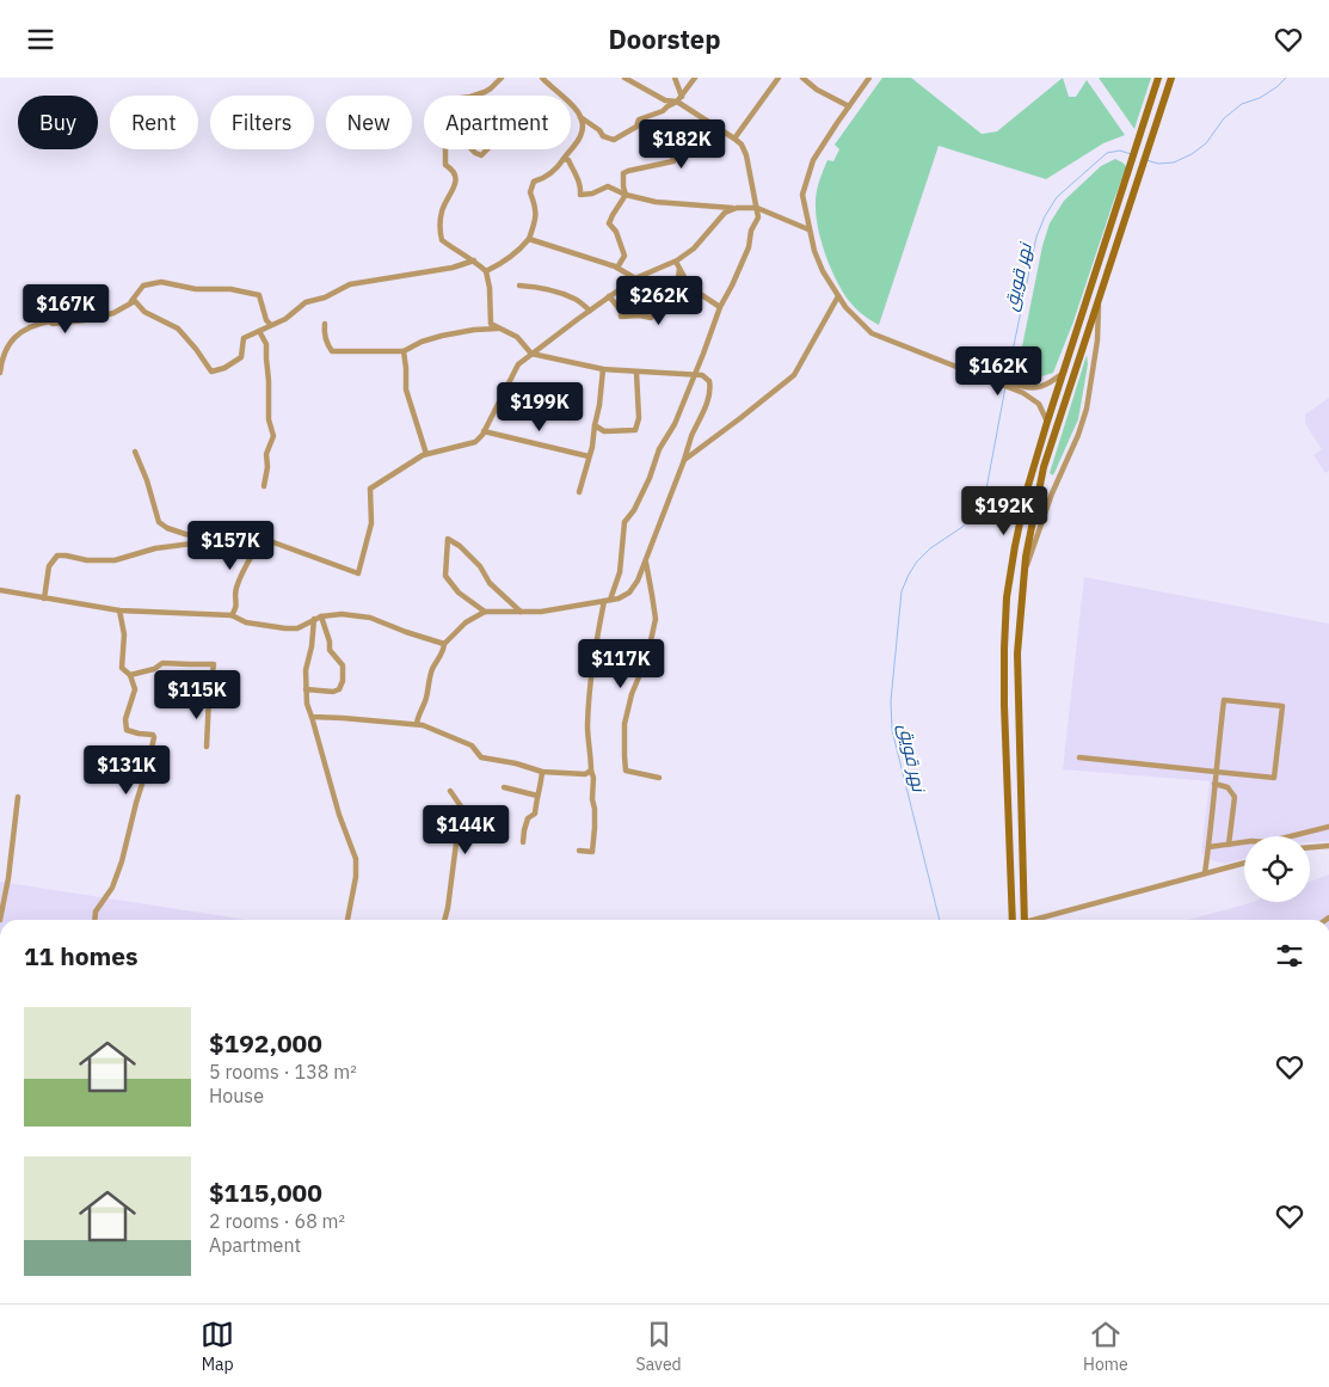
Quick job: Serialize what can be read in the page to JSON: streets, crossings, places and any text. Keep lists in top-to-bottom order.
{
  "water": ["نهر قويق"],
  "page": {
    "header": "Doorstep",
    "chip": [
      "Buy",
      "Rent",
      "Filters",
      "New",
      "Apartment"
    ],
    "price": [
      "$182K",
      "$262K",
      "$167K",
      "$162K",
      "$199K",
      "$192K",
      "$157K",
      "$117K",
      "$115K",
      "$131K",
      "$144K"
    ],
    "heading": "11 homes",
    "list": [
      {
        "name": "$192,000",
        "note": "5 rooms · 138 m² · House"
      },
      {
        "name": "$115,000",
        "note": "2 rooms · 68 m² · Apartment"
      }
    ],
    "tabs": ["Map", "Saved", "Home"]
  }
}
